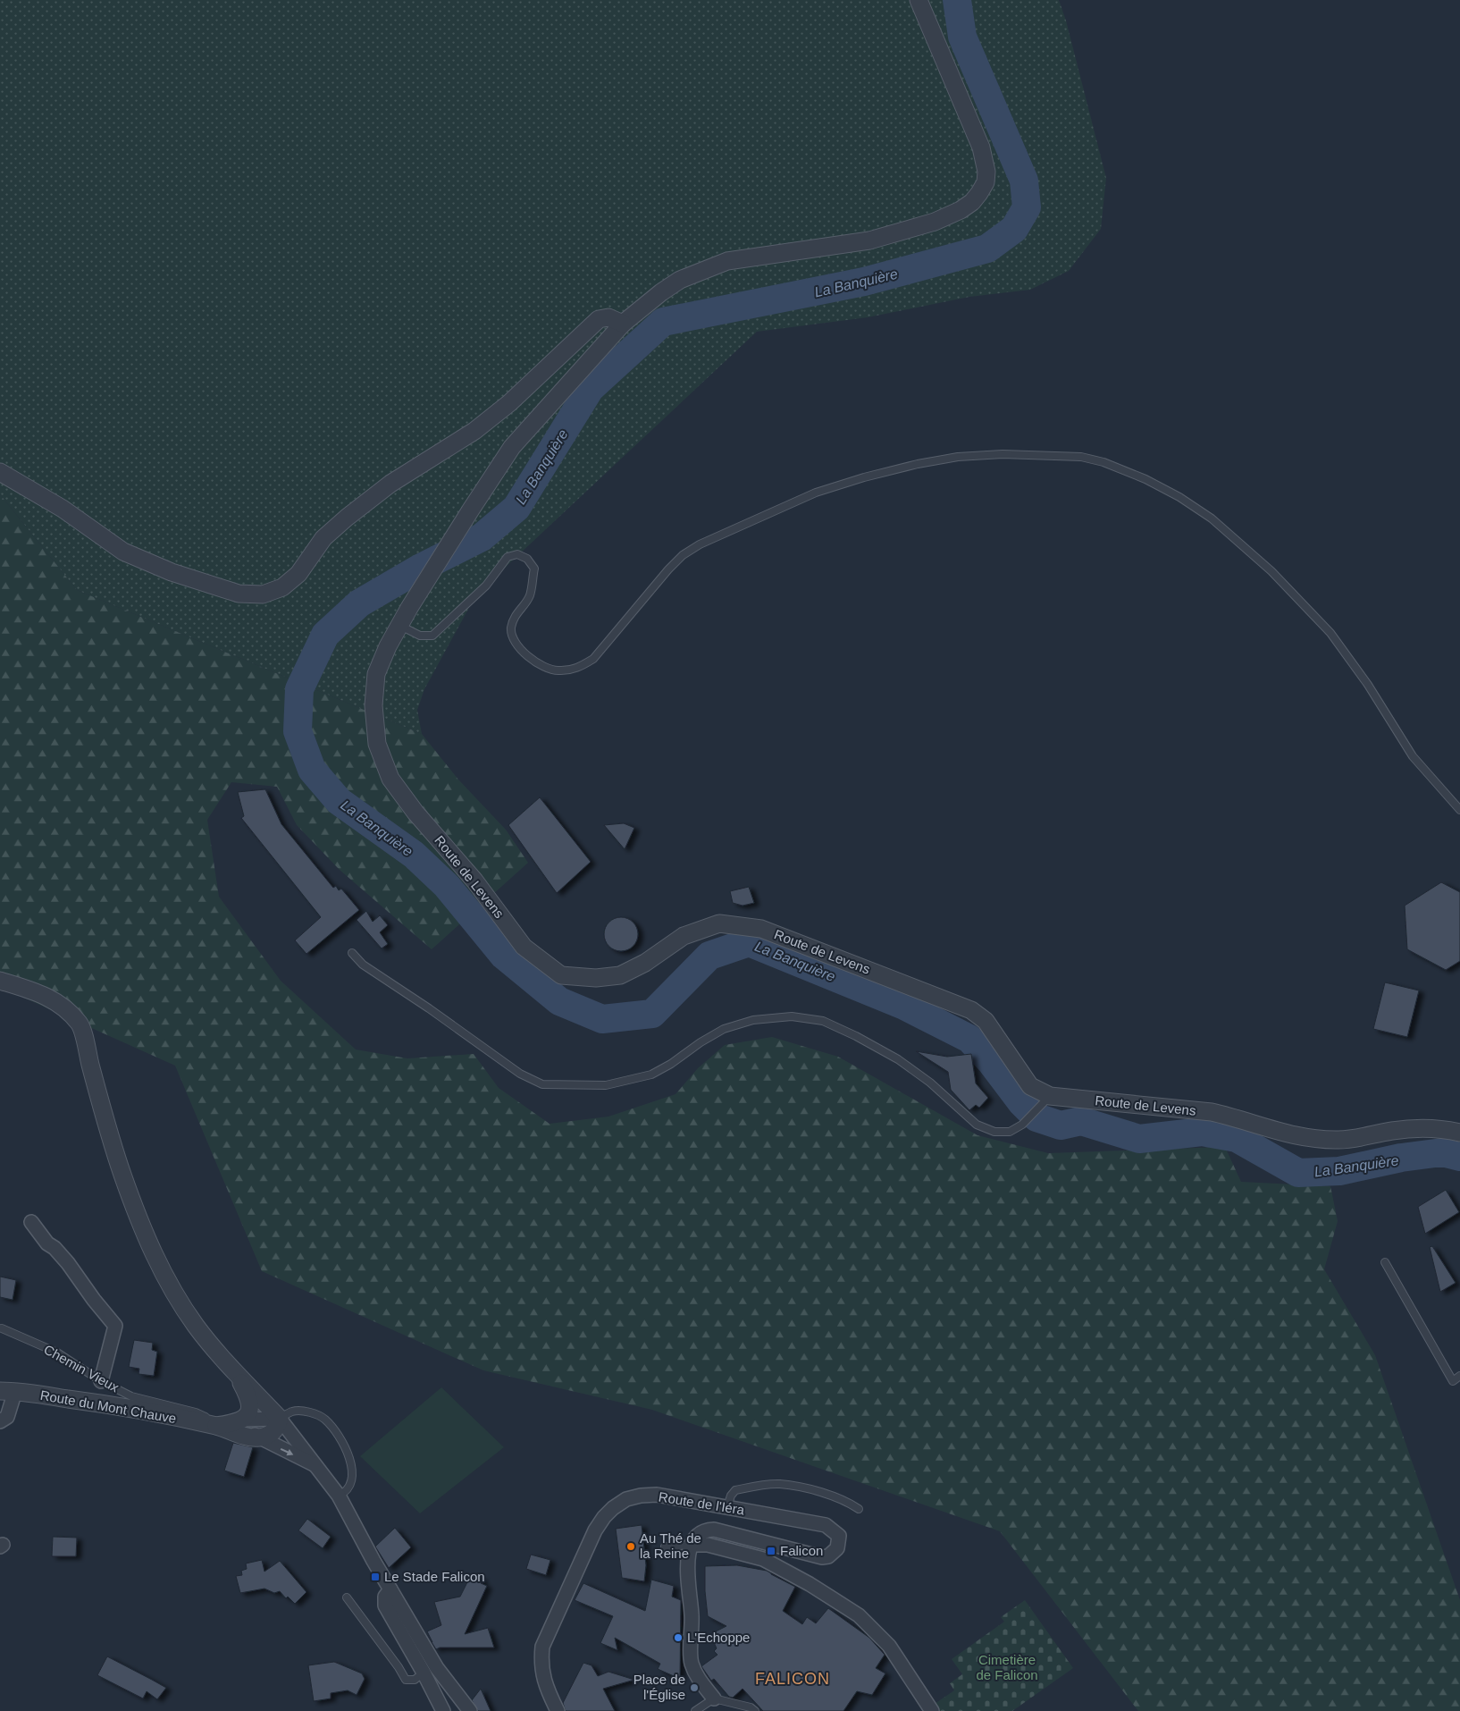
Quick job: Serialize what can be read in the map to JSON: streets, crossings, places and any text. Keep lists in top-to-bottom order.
{
  "streets": {
    "street": ["Route de Levens", "Route du Mont Chauve", "Route de l'Iéra"],
    "lane": ["Chemin Vieux"]
  },
  "crossings": [
    ["Chemin Vieux", "Route du Mont Chauve"]
  ],
  "districts": ["FALICON"],
  "water": ["La Banquière"],
  "parks": ["Cimetière de Falicon"],
  "places": {
    "other": ["Au Thé de la Reine", "L'Echoppe", "Place de l'Église"],
    "transit": ["Falicon", "Le Stade Falicon"]
  }
}
